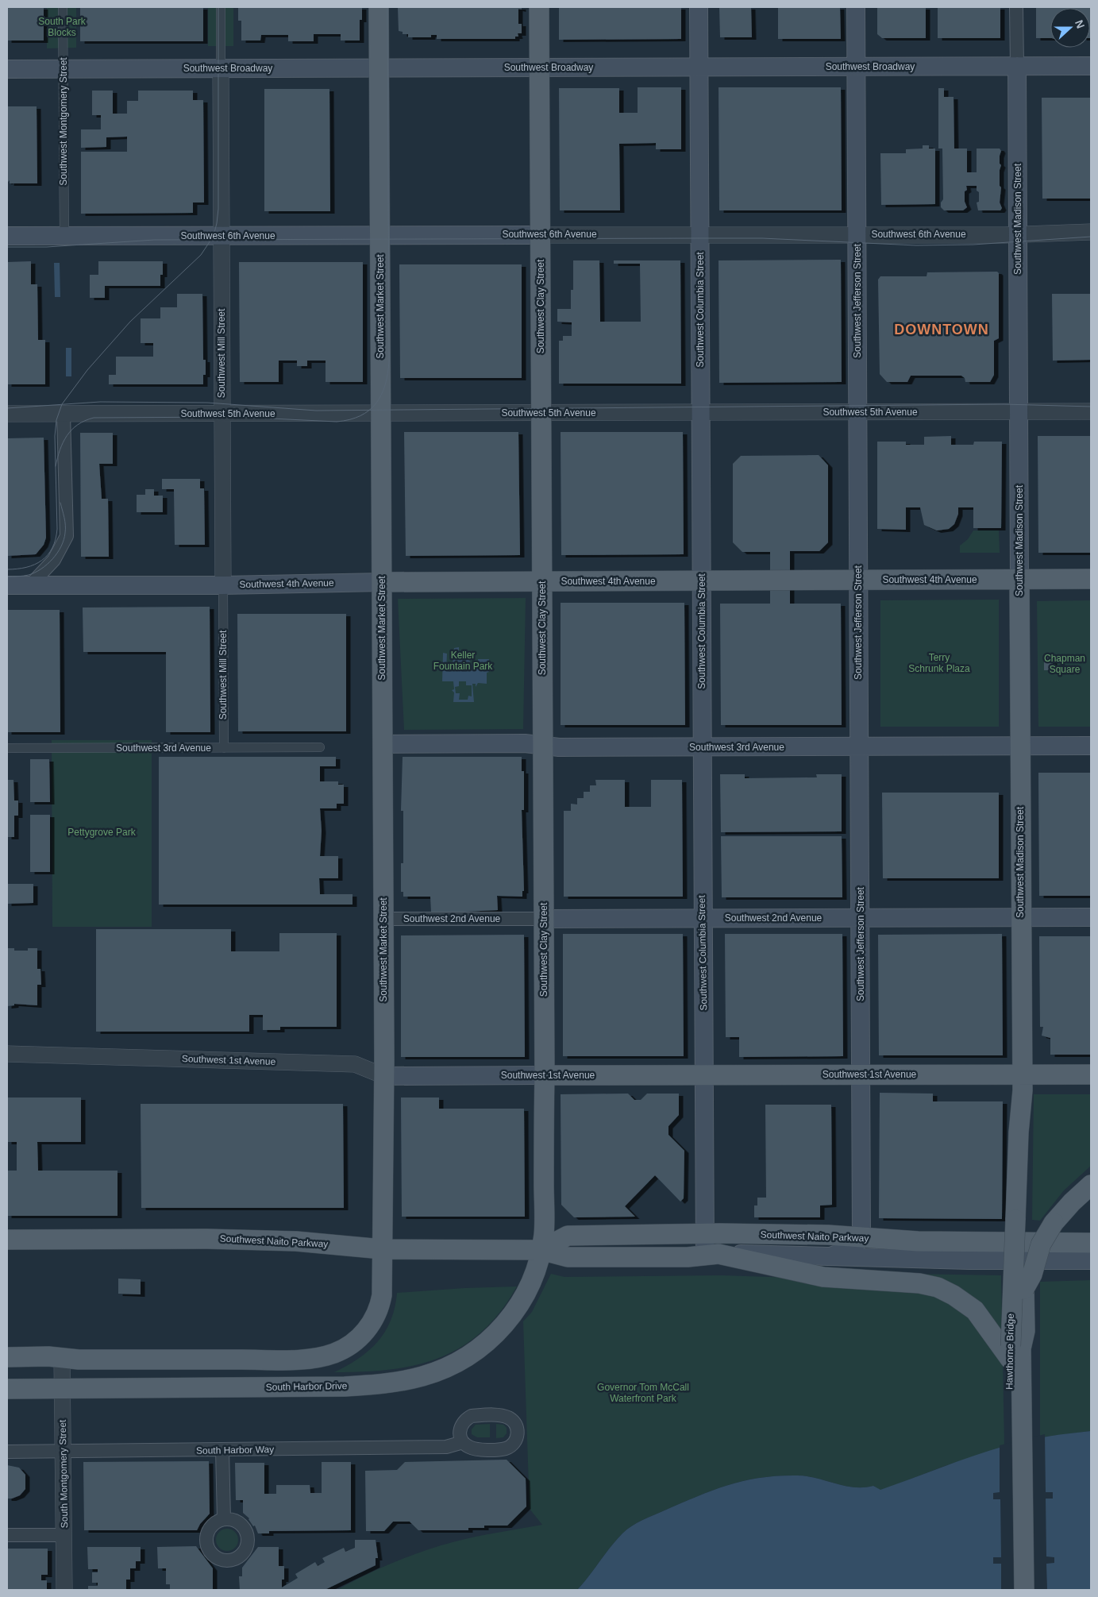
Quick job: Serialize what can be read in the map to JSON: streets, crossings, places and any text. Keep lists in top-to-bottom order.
{
  "streets": {
    "main road": [
      "Southwest Broadway",
      "Southwest Madison Street",
      "Southwest 6th Avenue",
      "Southwest Jefferson Street",
      "Southwest Market Street",
      "Southwest Clay Street",
      "Southwest Columbia Street",
      "Southwest 4th Avenue",
      "Southwest 3rd Avenue",
      "Southwest 2nd Avenue",
      "Southwest 1st Avenue",
      "Southwest Naito Parkway",
      "Hawthorne Bridge",
      "South Harbor Drive"
    ],
    "street": [
      "Southwest Montgomery Street",
      "Southwest Mill Street",
      "Southwest 5th Avenue",
      "South Harbor Way",
      "South Montgomery Street"
    ]
  },
  "crossings": [
    ["Southwest Broadway", "Southwest Montgomery Street"],
    ["Southwest Broadway", "Southwest Madison Street"],
    ["Southwest Broadway", "Southwest Jefferson Street"],
    ["Southwest Broadway", "Southwest Market Street"],
    ["Southwest Broadway", "Southwest Clay Street"],
    ["Southwest Broadway", "Southwest Columbia Street"],
    ["Southwest Broadway", "Southwest Mill Street"],
    ["Southwest Montgomery Street", "Southwest 6th Avenue"],
    ["Southwest Madison Street", "Southwest 6th Avenue"],
    ["Southwest Madison Street", "Southwest 5th Avenue"],
    ["Southwest Madison Street", "Southwest 4th Avenue"],
    ["Southwest Madison Street", "Southwest 3rd Avenue"],
    ["Southwest Madison Street", "Southwest 2nd Avenue"],
    ["Southwest Madison Street", "Southwest 1st Avenue"],
    ["Southwest Madison Street", "Hawthorne Bridge"],
    ["Southwest 6th Avenue", "Southwest Jefferson Street"],
    ["Southwest 6th Avenue", "Southwest Market Street"],
    ["Southwest 6th Avenue", "Southwest Clay Street"],
    ["Southwest 6th Avenue", "Southwest Columbia Street"],
    ["Southwest 6th Avenue", "Southwest Mill Street"],
    ["Southwest Jefferson Street", "Southwest 5th Avenue"],
    ["Southwest Jefferson Street", "Southwest 4th Avenue"],
    ["Southwest Jefferson Street", "Southwest 3rd Avenue"],
    ["Southwest Jefferson Street", "Southwest 2nd Avenue"],
    ["Southwest Jefferson Street", "Southwest 1st Avenue"],
    ["Southwest Jefferson Street", "Southwest Naito Parkway"],
    ["Southwest Market Street", "Southwest 5th Avenue"],
    ["Southwest Market Street", "Southwest 4th Avenue"],
    ["Southwest Market Street", "Southwest 3rd Avenue"],
    ["Southwest Market Street", "Southwest 2nd Avenue"],
    ["Southwest Market Street", "Southwest 1st Avenue"],
    ["Southwest Market Street", "Southwest Naito Parkway"],
    ["Southwest Clay Street", "Southwest 5th Avenue"],
    ["Southwest Clay Street", "Southwest 4th Avenue"],
    ["Southwest Clay Street", "Southwest 3rd Avenue"],
    ["Southwest Clay Street", "Southwest 2nd Avenue"],
    ["Southwest Clay Street", "Southwest 1st Avenue"],
    ["Southwest Clay Street", "Southwest Naito Parkway"],
    ["Southwest Clay Street", "South Harbor Drive"],
    ["Southwest Columbia Street", "Southwest 5th Avenue"],
    ["Southwest Columbia Street", "Southwest 4th Avenue"],
    ["Southwest Columbia Street", "Southwest 3rd Avenue"],
    ["Southwest Columbia Street", "Southwest 2nd Avenue"],
    ["Southwest Columbia Street", "Southwest 1st Avenue"],
    ["Southwest Columbia Street", "Southwest Naito Parkway"],
    ["Southwest Mill Street", "Southwest 5th Avenue"],
    ["Southwest Mill Street", "Southwest 4th Avenue"],
    ["Southwest Mill Street", "Southwest 3rd Avenue"],
    ["Southwest 1st Avenue", "Hawthorne Bridge"],
    ["Southwest Naito Parkway", "South Harbor Drive"],
    ["South Harbor Drive", "South Montgomery Street"],
    ["South Harbor Way", "South Montgomery Street"]
  ],
  "districts": ["DOWNTOWN"],
  "parks": [
    "South Park Blocks",
    "Keller Fountain Park",
    "Terry Schrunk Plaza",
    "Chapman Square",
    "Pettygrove Park",
    "Governor Tom McCall Waterfront Park"
  ],
  "north": "right"
}
